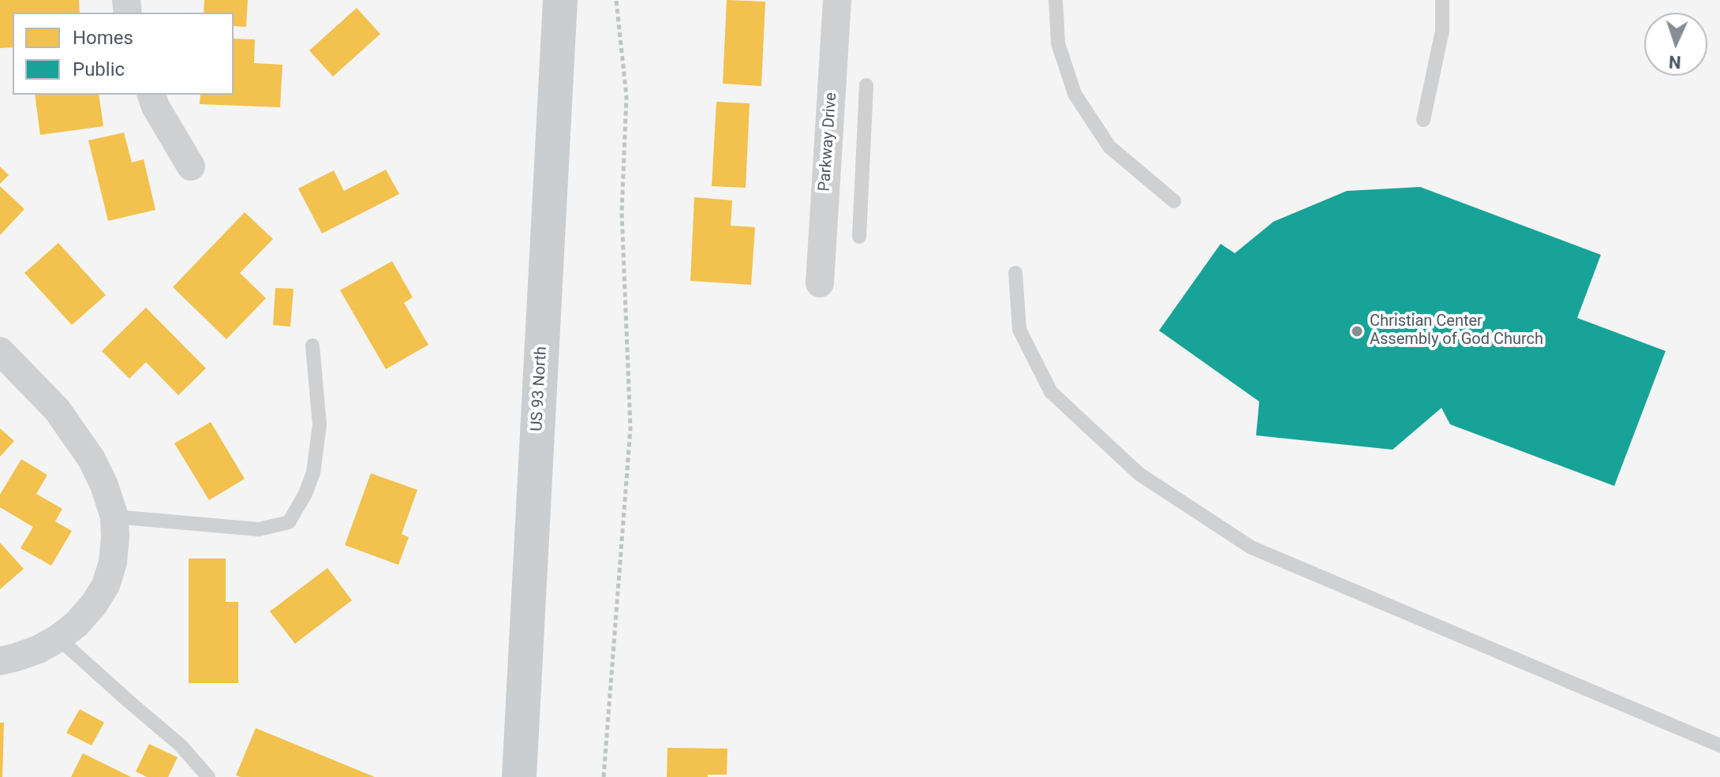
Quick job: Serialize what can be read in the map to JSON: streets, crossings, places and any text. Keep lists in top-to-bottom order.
{
  "streets": {
    "main road": ["US 93 North"],
    "street": ["Parkway Drive"]
  },
  "places": ["Christian Center Assembly of God Church"],
  "legend": ["Homes", "Public"],
  "north": "bottom"
}
